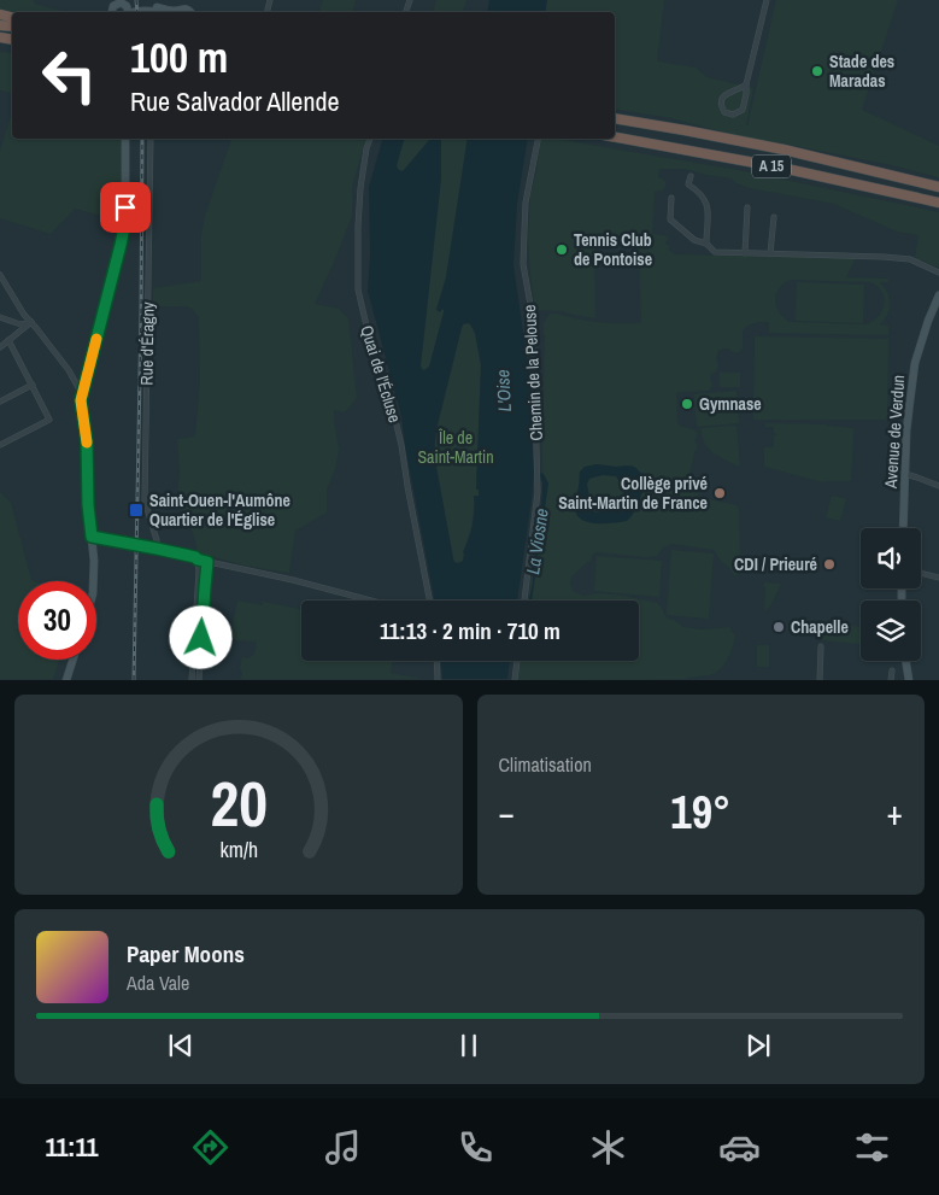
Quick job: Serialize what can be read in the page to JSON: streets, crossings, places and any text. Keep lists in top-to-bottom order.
{
  "streets": {
    "highway": ["A 15"],
    "main road": ["Avenue de Verdun"],
    "street": ["Rue d'Éragny", "Chemin de la Pelouse", "Quai de l'Écluse"]
  },
  "water": ["L'Oise", "La Viosne"],
  "parks": ["Île de Saint-Martin"],
  "places": {
    "other": [
      "Stade des Maradas",
      "Tennis Club de Pontoise",
      "Gymnase",
      "Collège privé Saint-Martin de France",
      "CDI / Prieuré",
      "Chapelle"
    ],
    "transit": ["Saint-Ouen-l'Aumône Quartier de l'Église"]
  },
  "page": {
    "turn": ["100 m", "Rue Salvador Allende"],
    "limit": "30",
    "trip": "11:13 · 2 min · 710 m",
    "tile": "Climatisation",
    "heat": ["−", "19°", "+"],
    "song": ["Paper Moons", "Ada Vale"],
    "tabs": "11:11",
    "gauge": ["20", "km/h"]
  }
}
